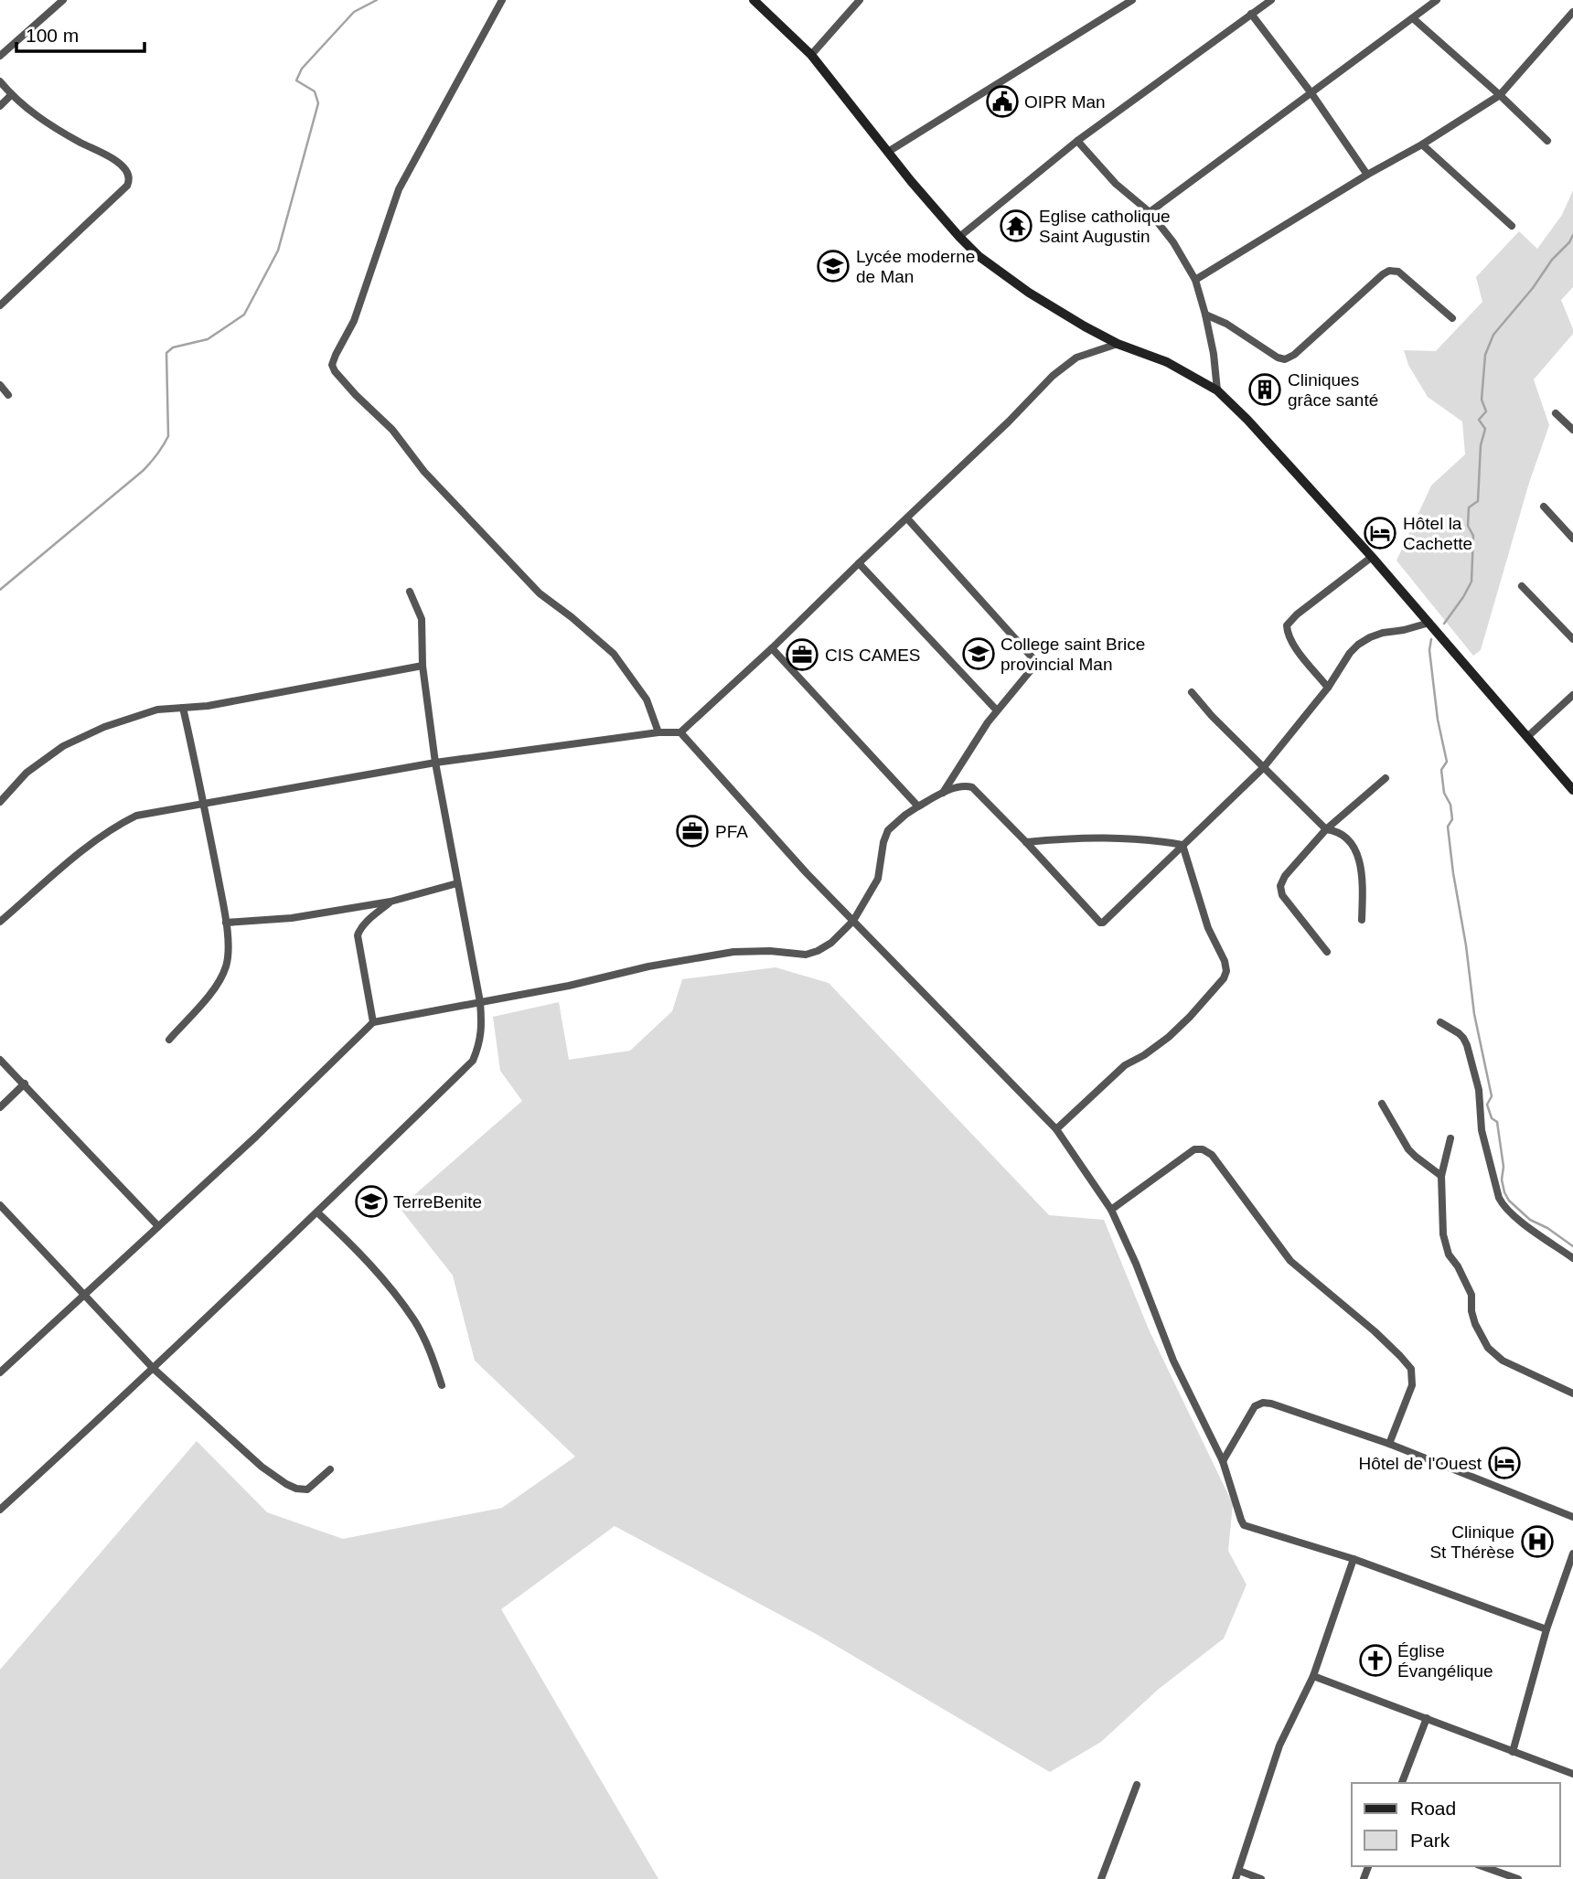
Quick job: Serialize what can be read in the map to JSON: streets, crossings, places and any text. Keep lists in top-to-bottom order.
{
  "places": {
    "public building": ["OIPR Man"],
    "temple": ["Eglise catholique Saint Augustin"],
    "school or university": ["Lycée moderne de Man", "College saint Brice provincial Man", "TerreBenite"],
    "building": ["Cliniques grâce santé"],
    "hotel": ["Hôtel la Cachette", "Hôtel de l'Ouest"],
    "office": ["CIS CAMES", "PFA"],
    "hospital": ["Clinique St Thérèse"],
    "church": ["Église Évangélique"]
  },
  "legend": ["Road", "Park"],
  "scale_bar": "100 m"
}
